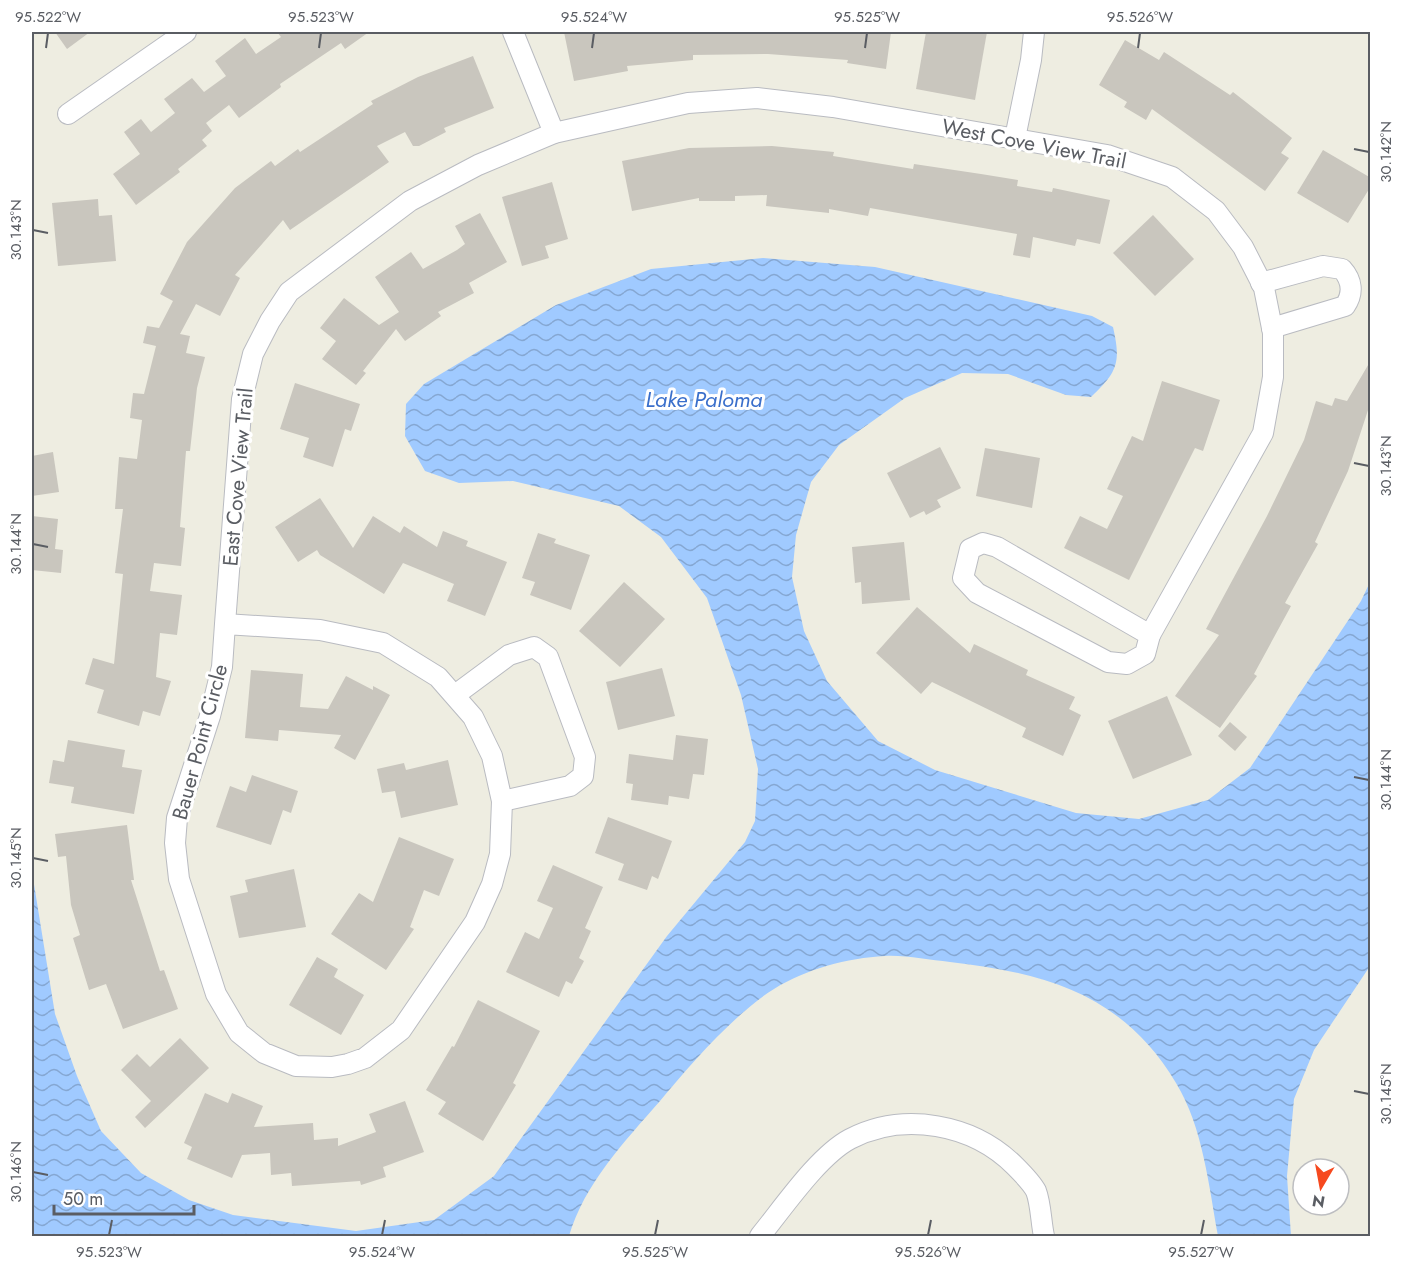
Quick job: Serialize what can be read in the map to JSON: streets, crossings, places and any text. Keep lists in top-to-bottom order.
{
  "streets": {
    "street": ["West Cove View Trail", "East Cove View Trail", "Bauer Point Circle"]
  },
  "crossings": [
    ["West Cove View Trail", "East Cove View Trail"],
    ["East Cove View Trail", "Bauer Point Circle"]
  ],
  "water": ["Lake Paloma"],
  "scale_bar": "50 m",
  "north": "bottom",
  "coordinates": [
    "95.522°W",
    "95.523°W",
    "95.524°W",
    "95.525°W",
    "95.526°W",
    "30.142°N",
    "30.143°N",
    "30.144°N",
    "30.145°N",
    "30.146°N",
    "95.527°W"
  ]
}
